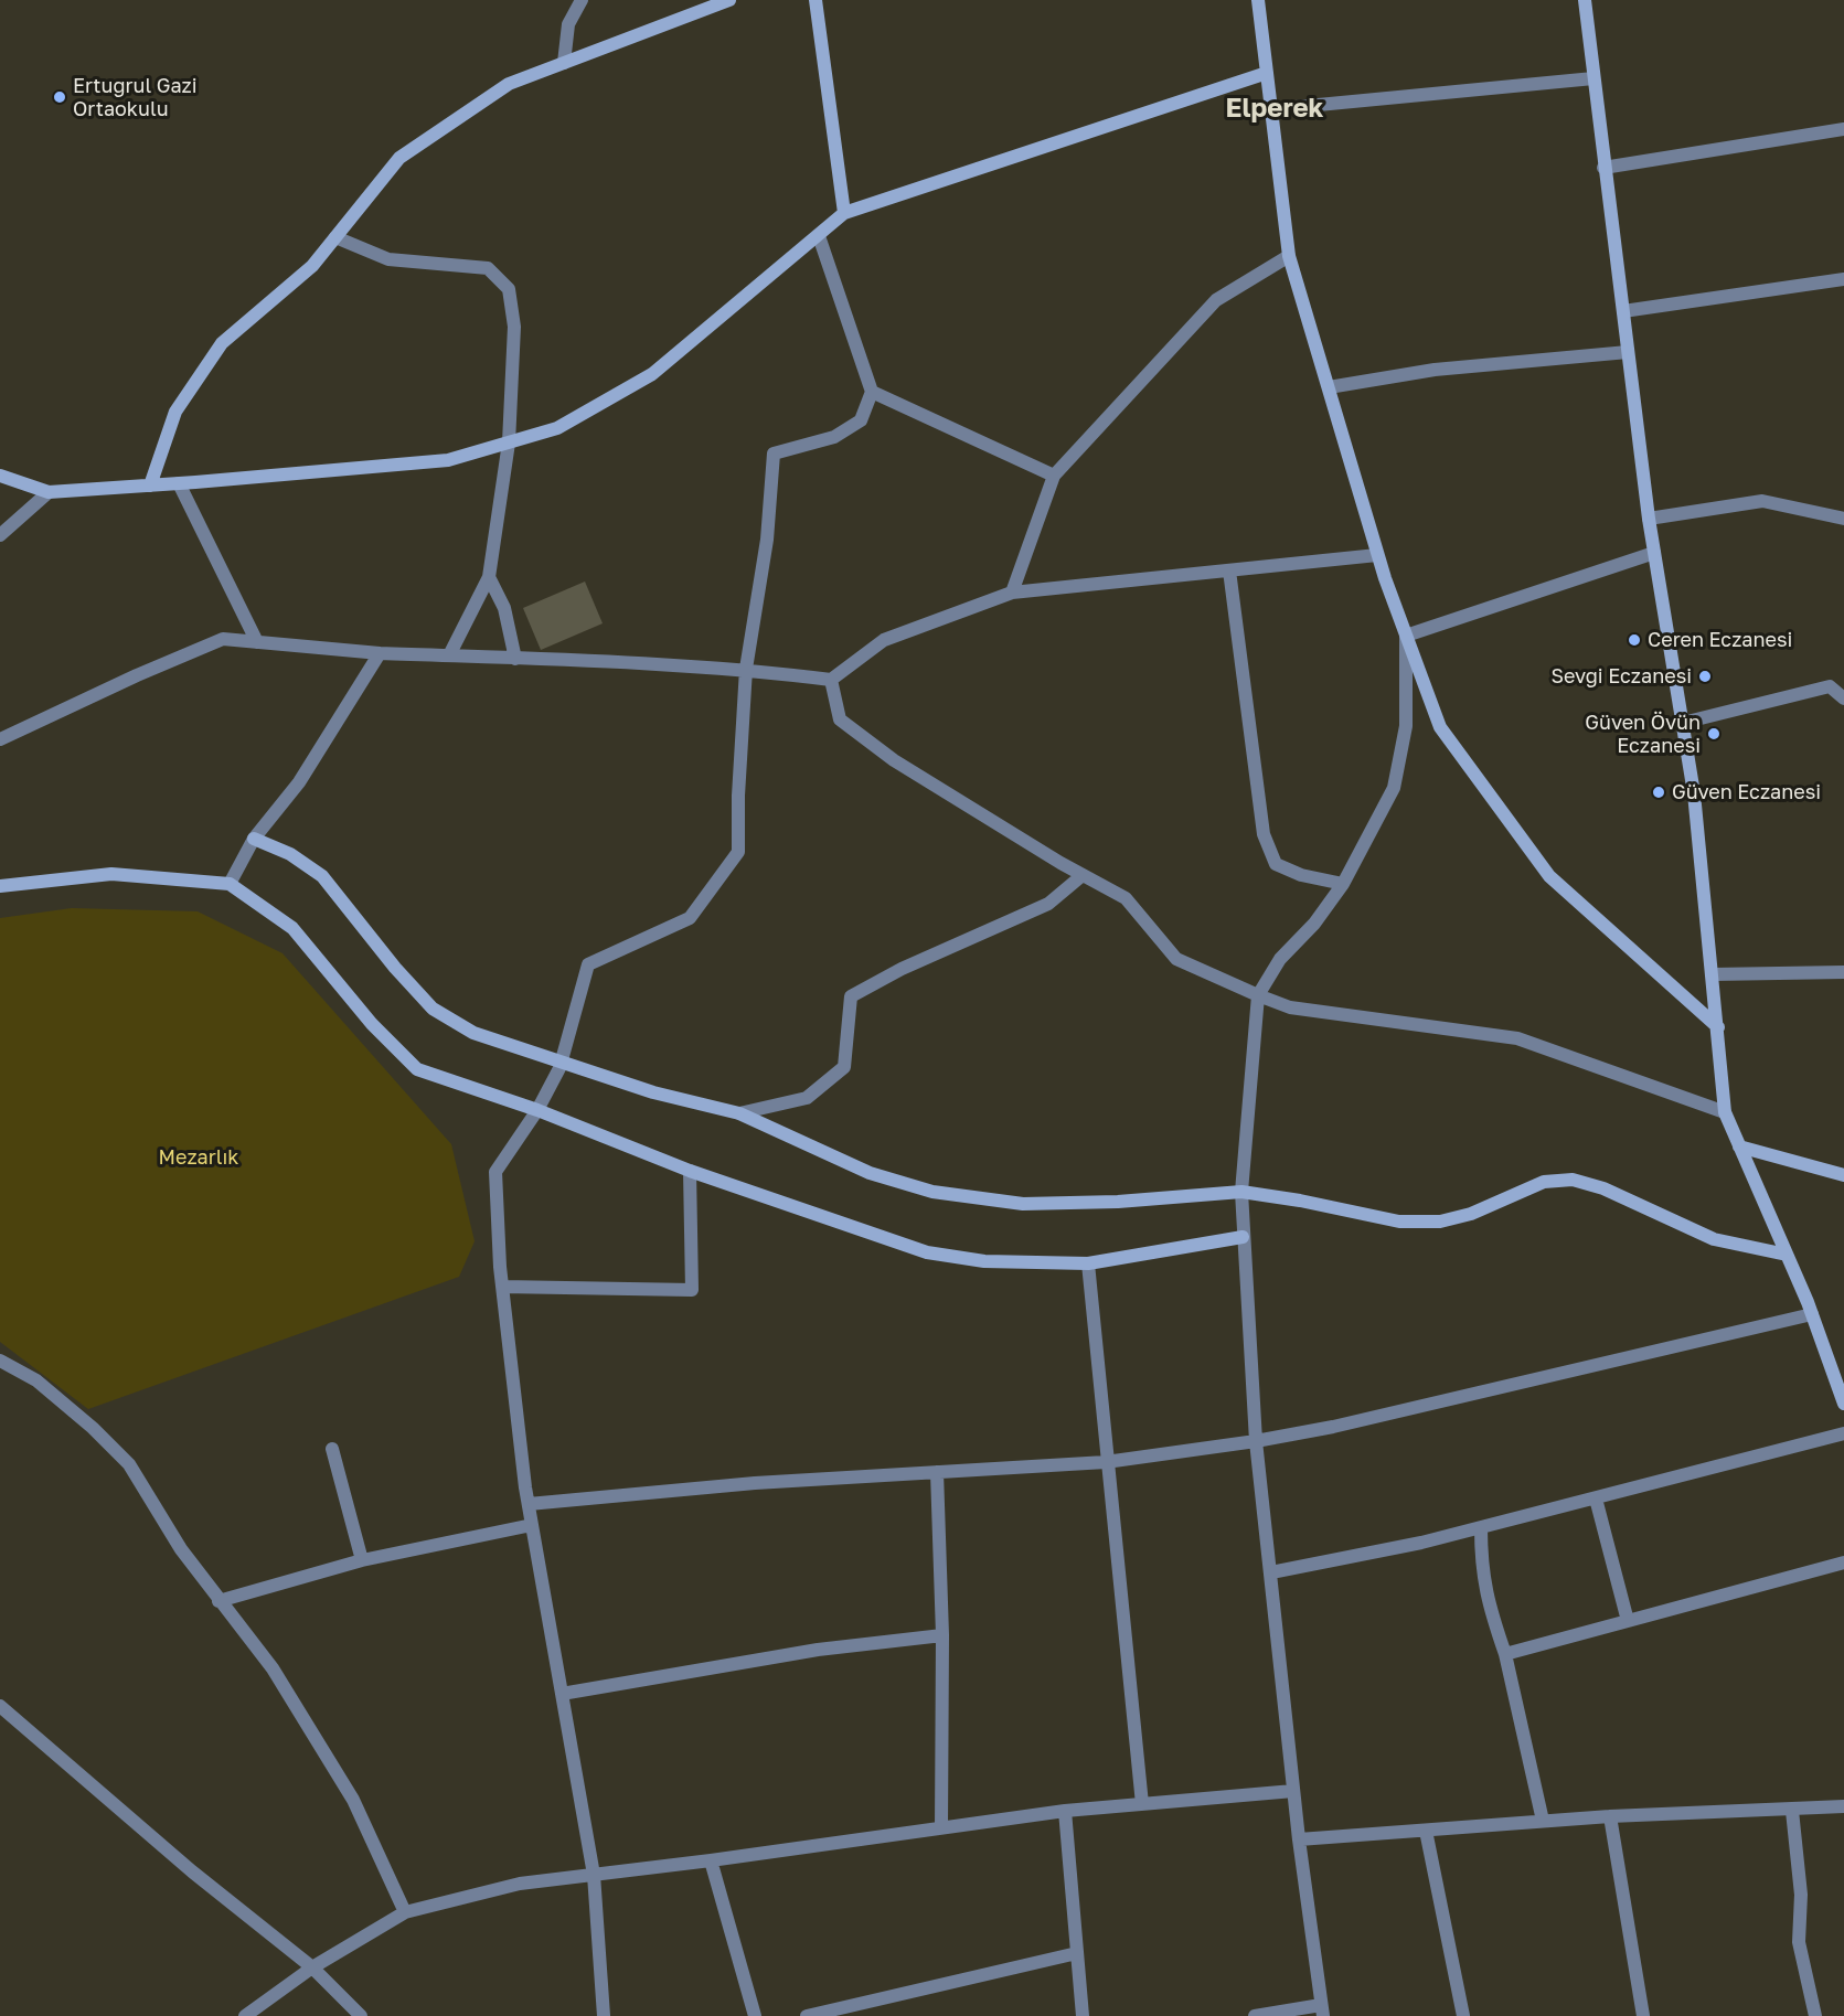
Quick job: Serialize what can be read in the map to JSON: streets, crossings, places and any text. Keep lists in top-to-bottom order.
{
  "districts": ["Elperek"],
  "parks": ["Mezarlık"],
  "places": [
    "Ertuğrul Gazi Ortaokulu",
    "Ceren Eczanesi",
    "Sevgi Eczanesi",
    "Güven Övün Eczanesi",
    "Güven Eczanesi"
  ]
}
